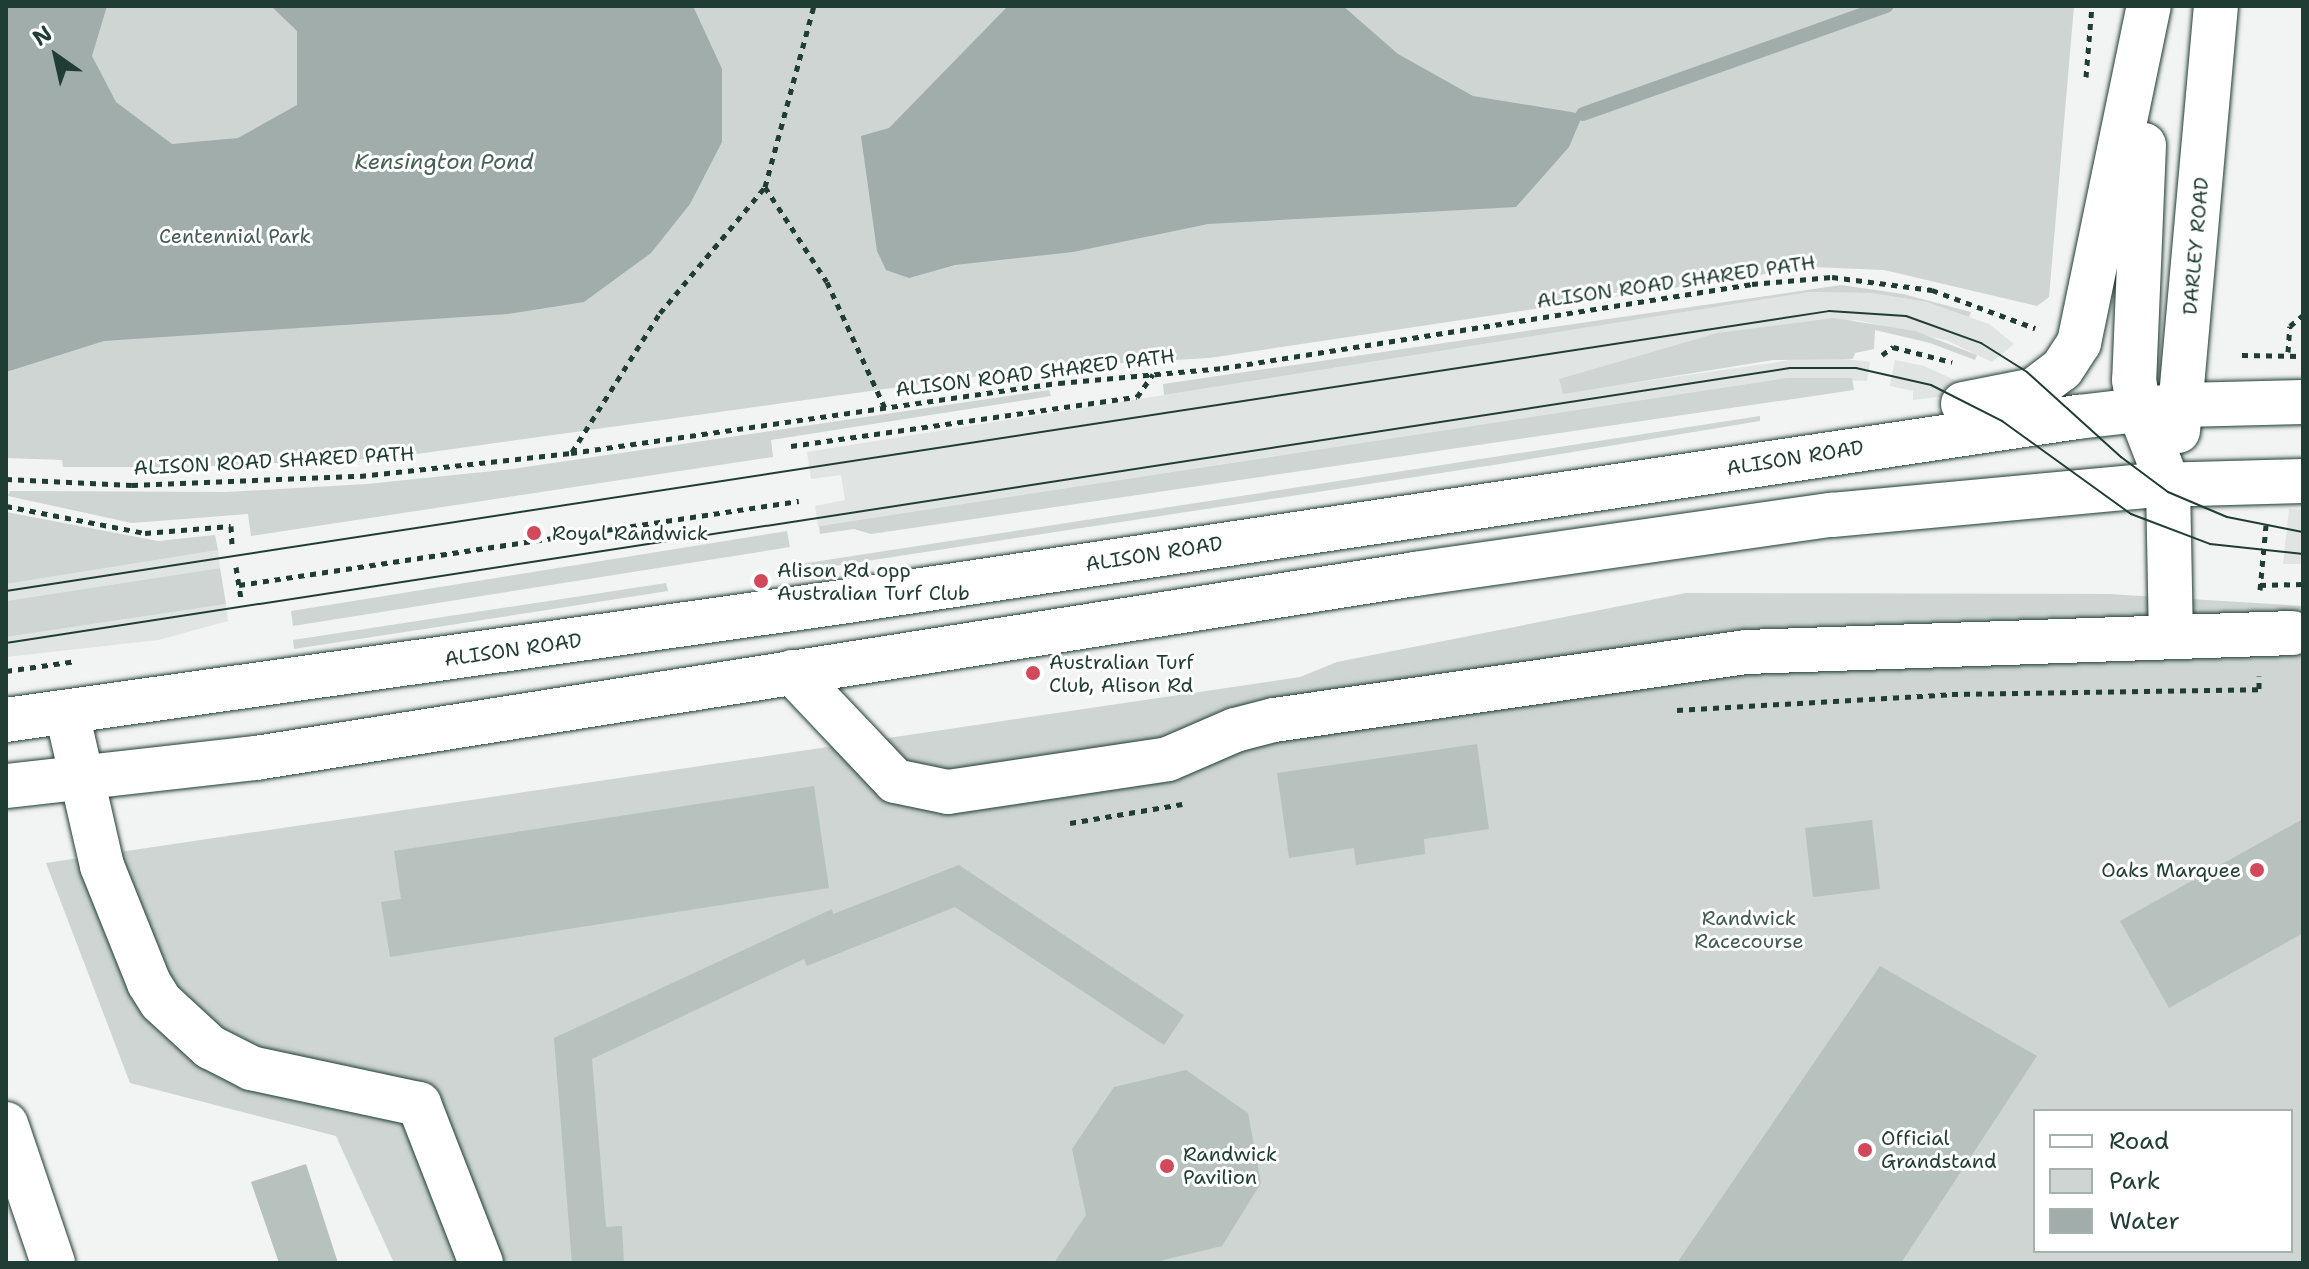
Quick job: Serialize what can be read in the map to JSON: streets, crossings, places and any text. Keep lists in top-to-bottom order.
{
  "streets": {
    "main road": ["DARLEY ROAD", "ALISON ROAD"],
    "path": ["ALISON ROAD SHARED PATH"]
  },
  "crossings": [
    ["DARLEY ROAD", "ALISON ROAD"]
  ],
  "water": ["Kensington Pond"],
  "parks": ["Centennial Park", "Randwick Racecourse"],
  "places": [
    "Royal Randwick",
    "Alison Rd opp Australian Turf Club",
    "Australian Turf Club, Alison Rd",
    "Oaks Marquee",
    "Official Grandstand",
    "Randwick Pavilion"
  ],
  "legend": ["Road", "Park", "Water"],
  "north": "top left"
}
